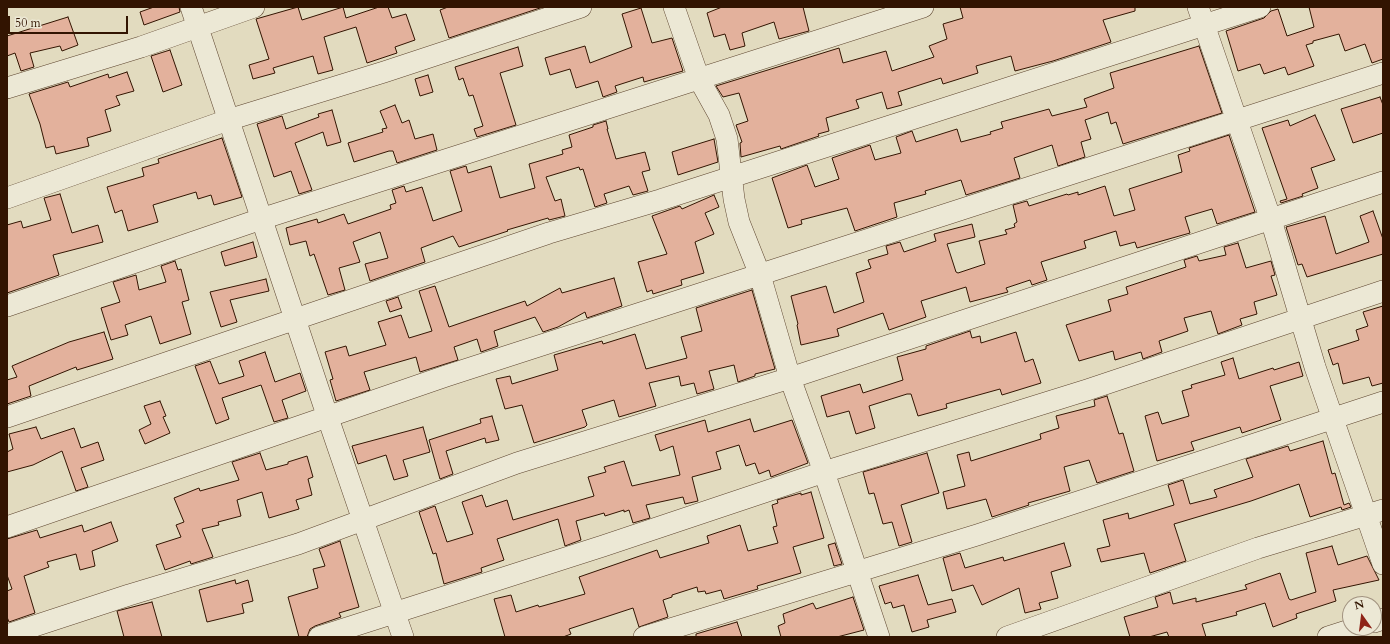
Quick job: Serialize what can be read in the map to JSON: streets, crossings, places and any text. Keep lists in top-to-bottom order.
{
  "scale_bar": "50 m",
  "north": "top"
}
